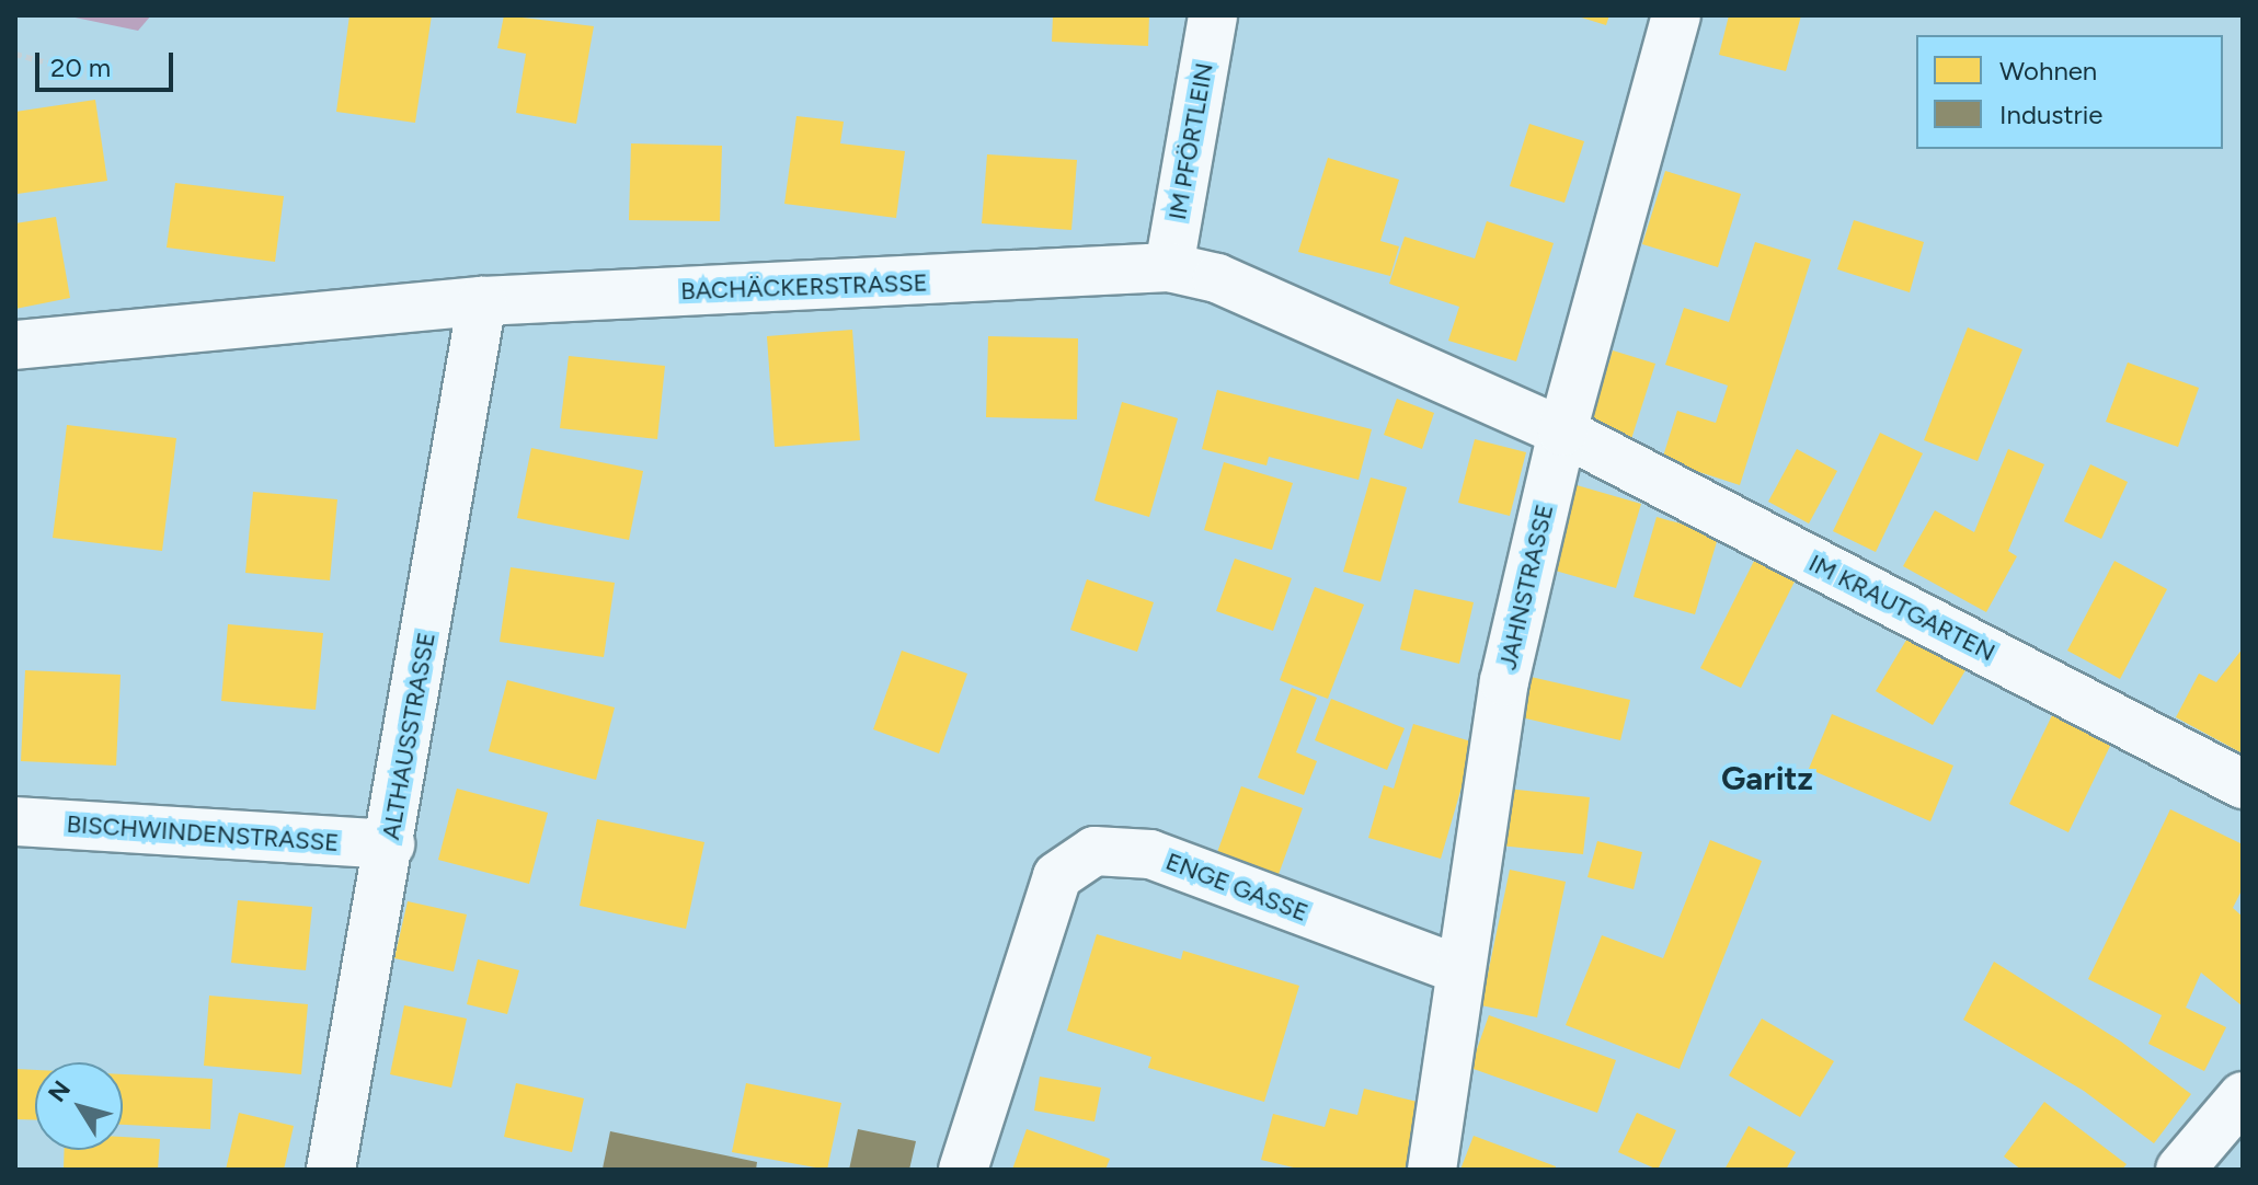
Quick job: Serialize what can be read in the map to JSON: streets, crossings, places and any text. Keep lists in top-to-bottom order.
{
  "streets": {
    "street": [
      "IM PFÖRTLEIN",
      "BACHÄCKERSTRASSE",
      "JAHNSTRASSE",
      "IM KRAUTGARTEN",
      "ALTHAUSSTRASSE",
      "BISCHWINDENSTRASSE",
      "ENGE GASSE"
    ]
  },
  "crossings": [
    ["IM PFÖRTLEIN", "BACHÄCKERSTRASSE"],
    ["BACHÄCKERSTRASSE", "JAHNSTRASSE"],
    ["BACHÄCKERSTRASSE", "IM KRAUTGARTEN"],
    ["BACHÄCKERSTRASSE", "ALTHAUSSTRASSE"],
    ["JAHNSTRASSE", "IM KRAUTGARTEN"],
    ["JAHNSTRASSE", "ENGE GASSE"],
    ["ALTHAUSSTRASSE", "BISCHWINDENSTRASSE"]
  ],
  "districts": ["Garitz"],
  "legend": ["Wohnen", "Industrie"],
  "scale_bar": "20 m",
  "north": "top left"
}
